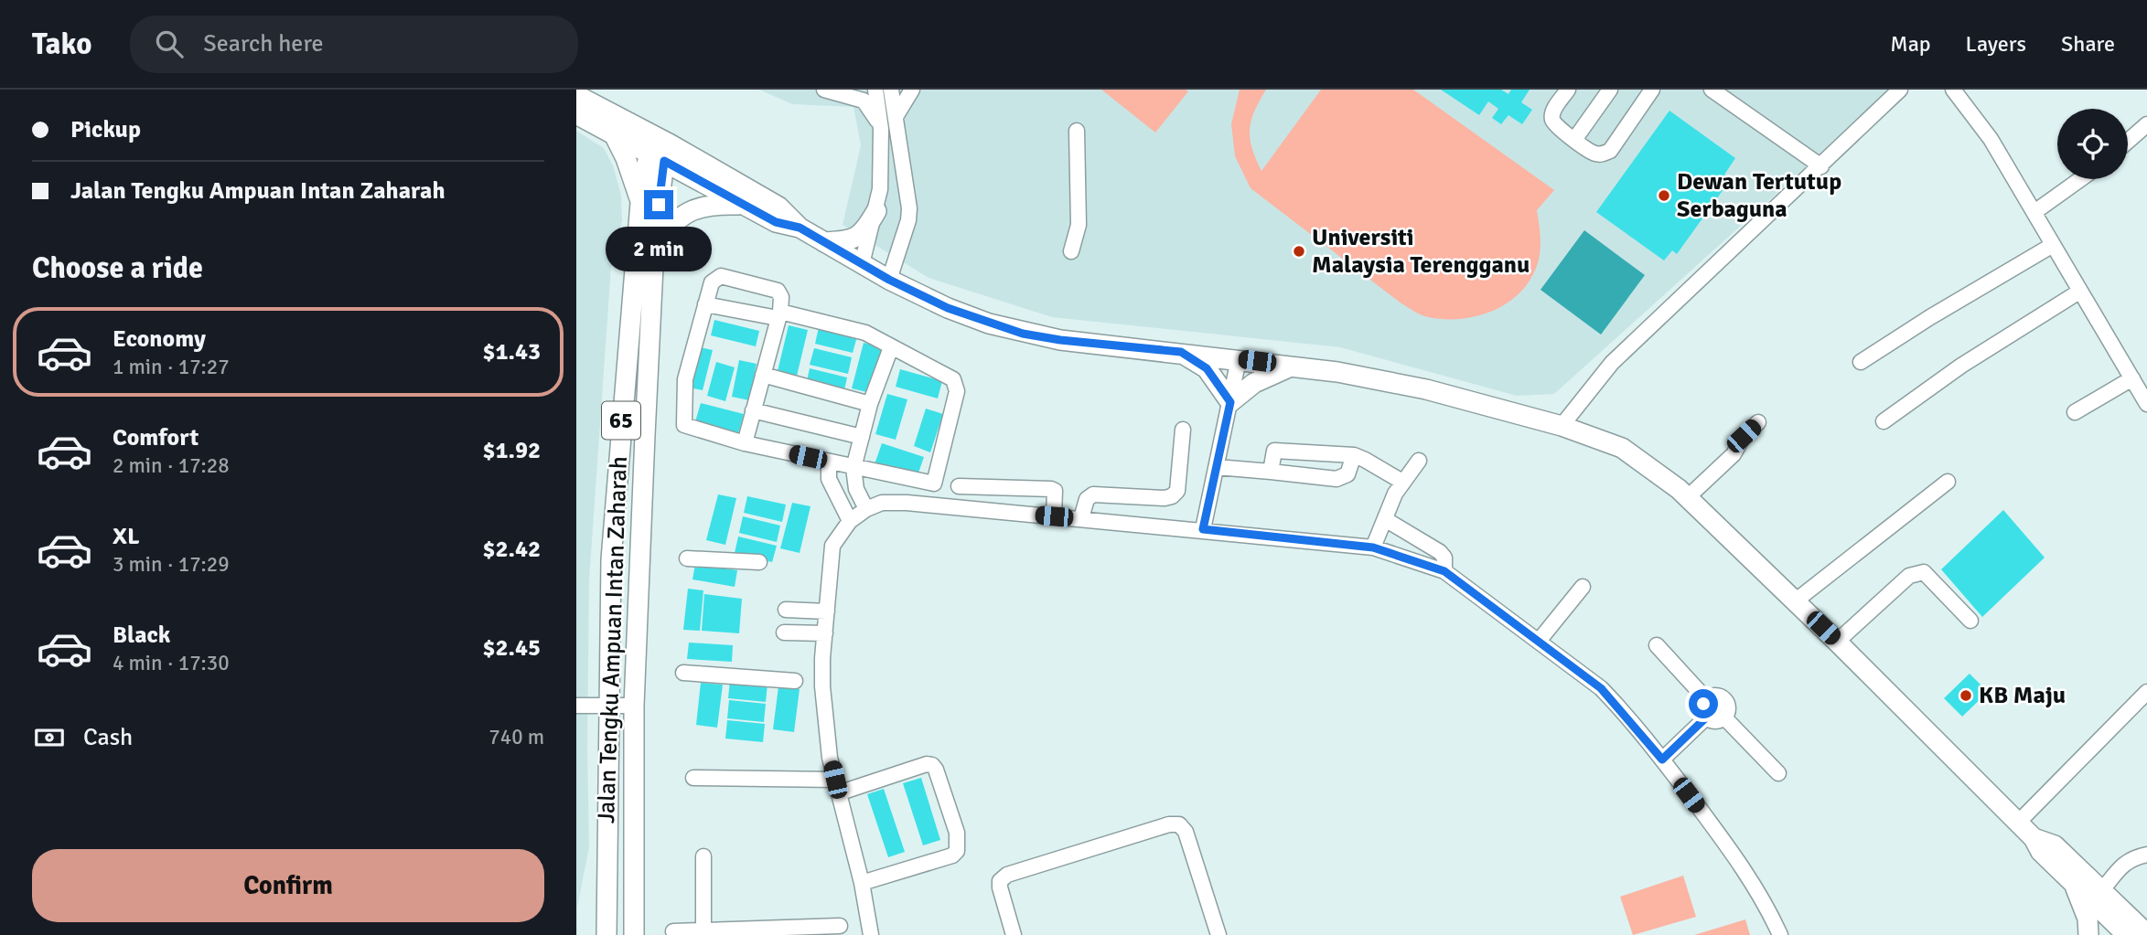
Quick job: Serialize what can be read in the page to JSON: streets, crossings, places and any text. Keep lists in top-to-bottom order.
{
  "streets": {
    "main road": ["65", "Jalan Tengku Ampuan Intan Zaharah"]
  },
  "places": ["Dewan Tertutup Serbaguna", "Universiti Malaysia Terengganu", "KB Maju"],
  "page": {
    "header": "Tako",
    "search": "Search here",
    "nav": ["Map", "Layers", "Share"],
    "banner": ["Pickup", "Jalan Tengku Ampuan Intan Zaharah"],
    "bubble": "2 min",
    "heading": "Choose a ride",
    "list": [
      {
        "name": "Economy",
        "note": "1 min · 17:27",
        "value": "$1.43"
      },
      {
        "name": "Comfort",
        "note": "2 min · 17:28",
        "value": "$1.92"
      },
      {
        "name": "XL",
        "note": "3 min · 17:29",
        "value": "$2.42"
      },
      {
        "name": "Black",
        "note": "4 min · 17:30",
        "value": "$2.45"
      }
    ],
    "pay": ["Cash", "740 m"],
    "buttons": "Confirm"
  }
}
